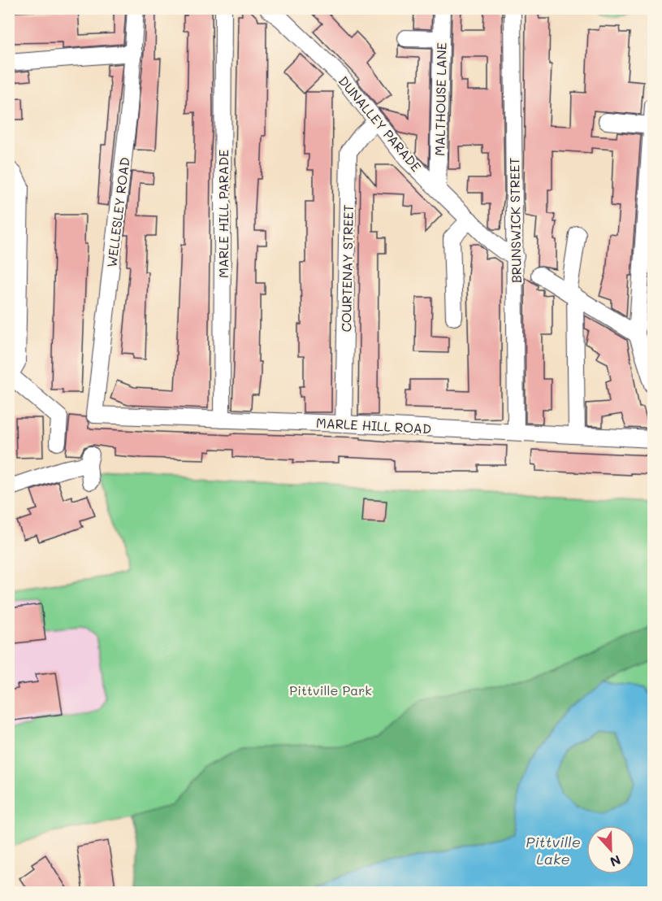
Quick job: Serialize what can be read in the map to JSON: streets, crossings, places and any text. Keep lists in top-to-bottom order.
{
  "streets": {
    "street": [
      "MALTHOUSE LANE",
      "DUNALLEY PARADE",
      "WELLESLEY ROAD",
      "MARLE HILL PARADE",
      "BRUNSWICK STREET",
      "COURTENAY STREET",
      "MARLE HILL ROAD"
    ]
  },
  "crossings": [
    ["MALTHOUSE LANE", "DUNALLEY PARADE"],
    ["DUNALLEY PARADE", "BRUNSWICK STREET"],
    ["DUNALLEY PARADE", "COURTENAY STREET"],
    ["WELLESLEY ROAD", "MARLE HILL ROAD"],
    ["MARLE HILL PARADE", "MARLE HILL ROAD"],
    ["BRUNSWICK STREET", "MARLE HILL ROAD"],
    ["COURTENAY STREET", "MARLE HILL ROAD"]
  ],
  "water": ["Pittville Lake"],
  "parks": ["Pittville Park"],
  "north": "bottom"
}
